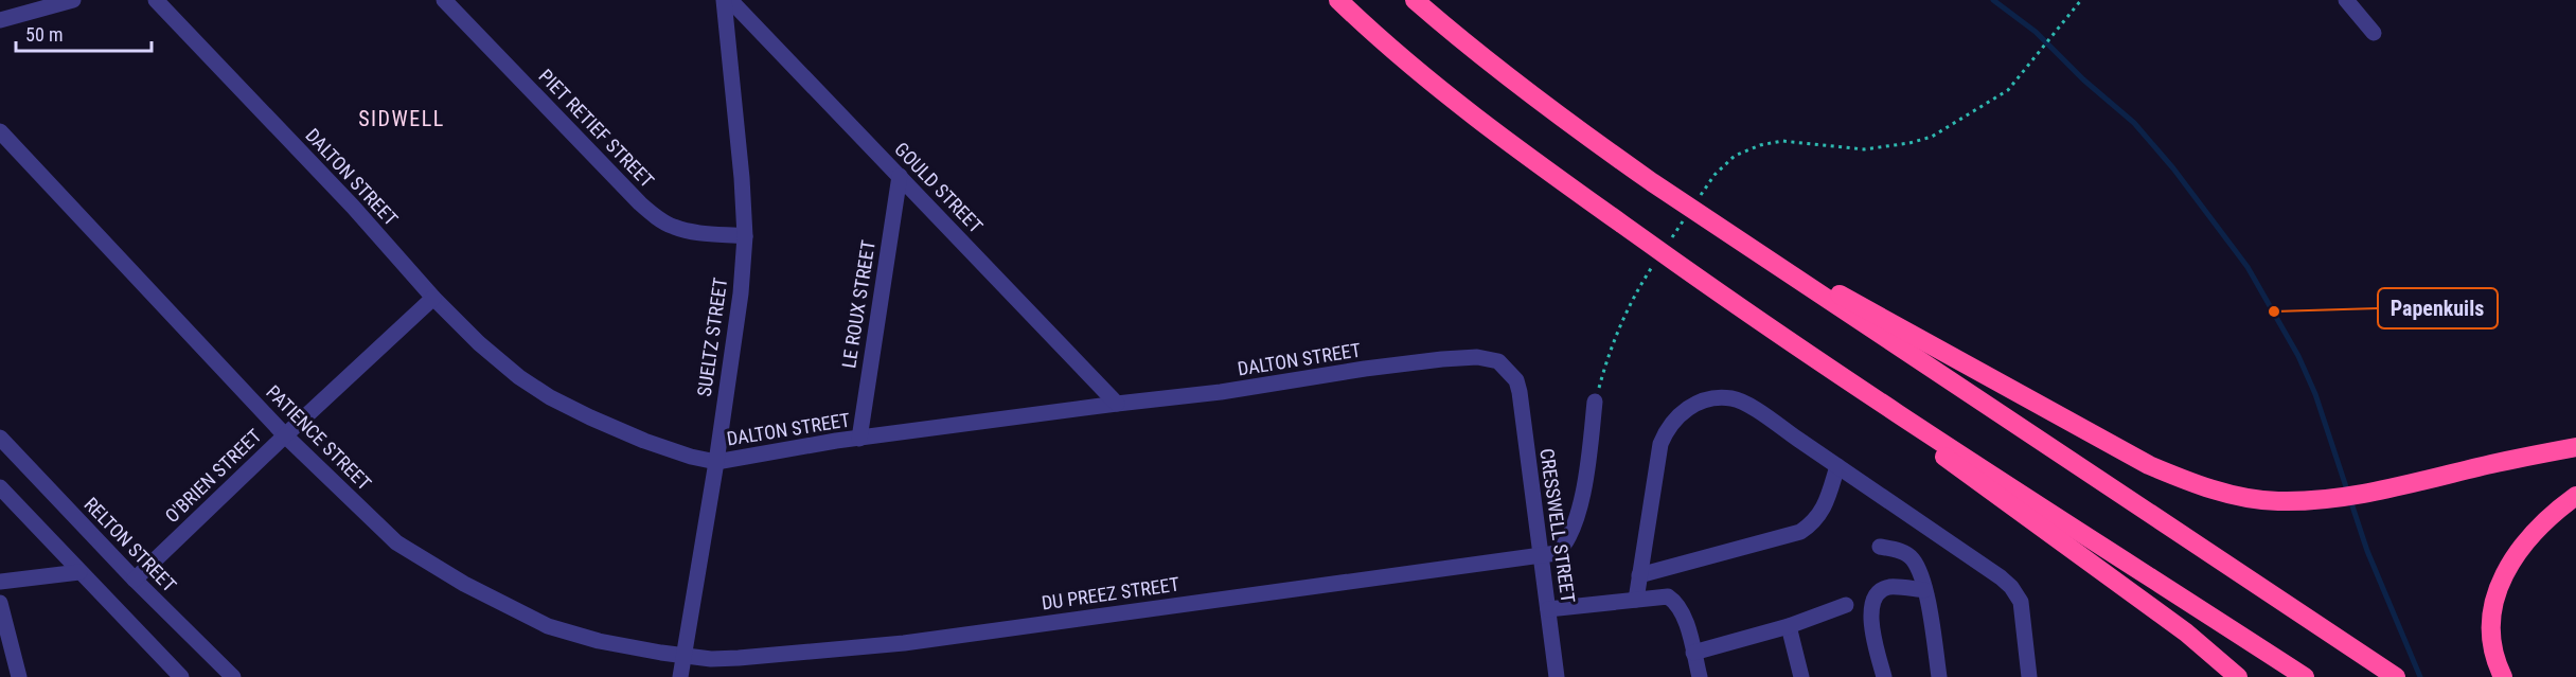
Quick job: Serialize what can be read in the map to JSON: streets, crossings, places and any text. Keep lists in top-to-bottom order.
{
  "streets": {
    "street": [
      "PIET RETIEF STREET",
      "DALTON STREET",
      "GOULD STREET",
      "LE ROUX STREET",
      "SUELTZ STREET",
      "PATIENCE STREET",
      "O'BRIEN STREET",
      "CRESSWELL STREET",
      "RELTON STREET",
      "DU PREEZ STREET"
    ]
  },
  "crossings": [
    ["PIET RETIEF STREET", "SUELTZ STREET"],
    ["DALTON STREET", "GOULD STREET"],
    ["DALTON STREET", "LE ROUX STREET"],
    ["DALTON STREET", "SUELTZ STREET"],
    ["DALTON STREET", "O'BRIEN STREET"],
    ["DALTON STREET", "CRESSWELL STREET"],
    ["GOULD STREET", "LE ROUX STREET"],
    ["SUELTZ STREET", "PATIENCE STREET"],
    ["SUELTZ STREET", "DU PREEZ STREET"],
    ["PATIENCE STREET", "O'BRIEN STREET"],
    ["PATIENCE STREET", "DU PREEZ STREET"],
    ["O'BRIEN STREET", "RELTON STREET"],
    ["CRESSWELL STREET", "DU PREEZ STREET"]
  ],
  "districts": ["SIDWELL"],
  "places": ["Papenkuils"],
  "scale_bar": "50 m"
}
